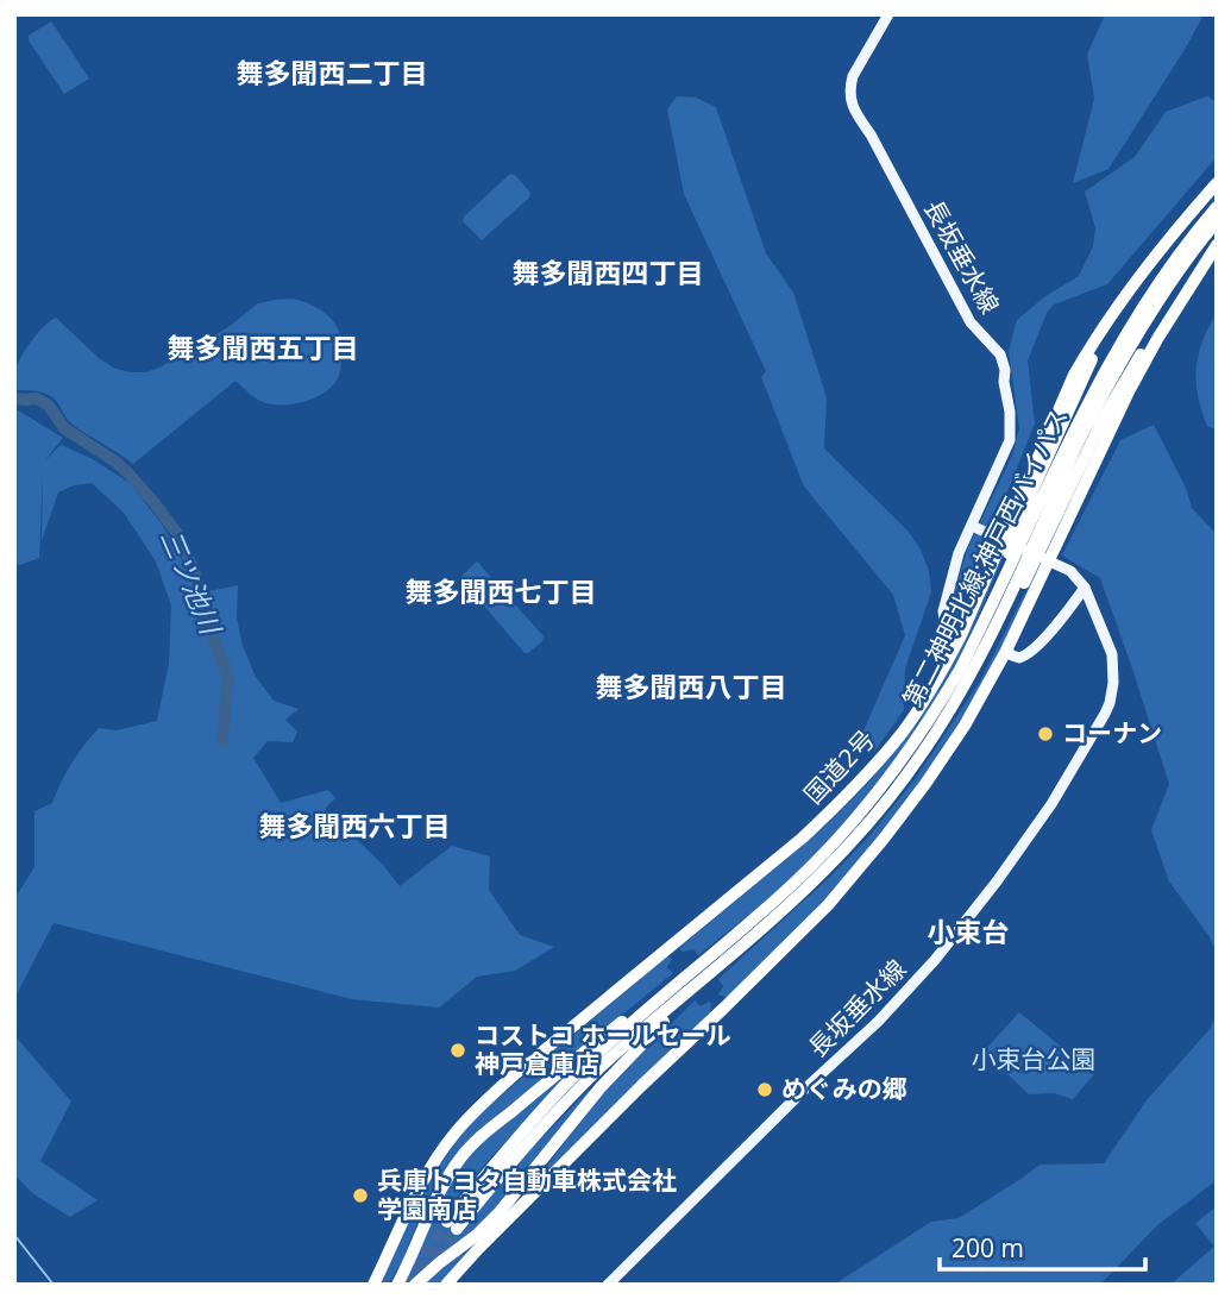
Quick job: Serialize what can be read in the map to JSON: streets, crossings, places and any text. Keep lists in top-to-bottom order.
{
  "streets": {
    "highway": ["第二神明北線;神戸西バイパス", "国道2号"],
    "main road": ["長坂垂水線"]
  },
  "crossings": [
    ["長坂垂水線", "国道2号"]
  ],
  "districts": [
    "舞多聞西二丁目",
    "舞多聞西四丁目",
    "舞多聞西五丁目",
    "舞多聞西七丁目",
    "舞多聞西八丁目",
    "舞多聞西六丁目",
    "小束台"
  ],
  "water": ["三ツ池川"],
  "parks": ["小束台公園"],
  "places": [
    "コーナン",
    "コストコ ホールセール 神戸倉庫店",
    "めぐみの郷",
    "兵庫トヨタ自動車株式会社 学園南店"
  ],
  "scale_bar": "200 m"
}
